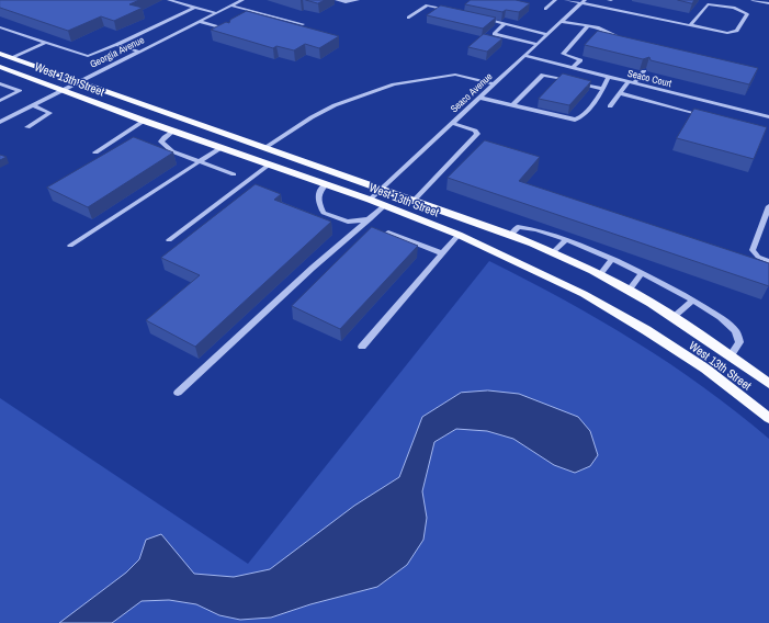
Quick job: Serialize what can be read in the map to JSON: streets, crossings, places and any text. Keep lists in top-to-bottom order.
{
  "streets": {
    "main road": ["West 13th Street"],
    "street": ["Georgia Avenue", "Seaco Court", "Seaco Avenue"]
  },
  "crossings": [
    ["Georgia Avenue", "West 13th Street"],
    ["Seaco Court", "Seaco Avenue"],
    ["West 13th Street", "Seaco Avenue"]
  ]
}
